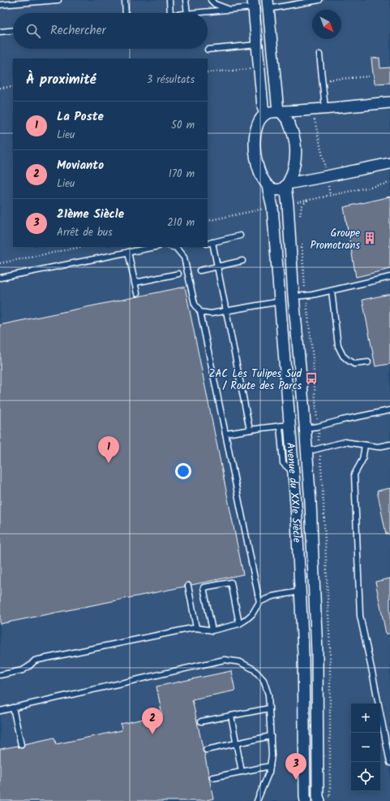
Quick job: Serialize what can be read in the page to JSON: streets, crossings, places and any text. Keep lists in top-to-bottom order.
{
  "streets": {
    "street": ["Avenue du XXIe Siècle"]
  },
  "places": {
    "building": ["Groupe Promotrans"],
    "bus stop": ["ZAC Les Tulipes Sud / Route des Parcs"]
  },
  "north": "bottom right",
  "page": {
    "search": "Rechercher",
    "heading": ["À proximité", "3 résultats"],
    "list": [
      {
        "mark": "1",
        "name": "La Poste",
        "note": "Lieu",
        "value": "50 m"
      },
      {
        "mark": "2",
        "name": "Movianto",
        "note": "Lieu",
        "value": "170 m"
      },
      {
        "mark": "3",
        "name": "21ème Siècle",
        "note": "Arrêt de bus",
        "value": "210 m"
      }
    ],
    "pins": ["1", "2", "3"],
    "map_buttons": ["+", "−"]
  }
}
